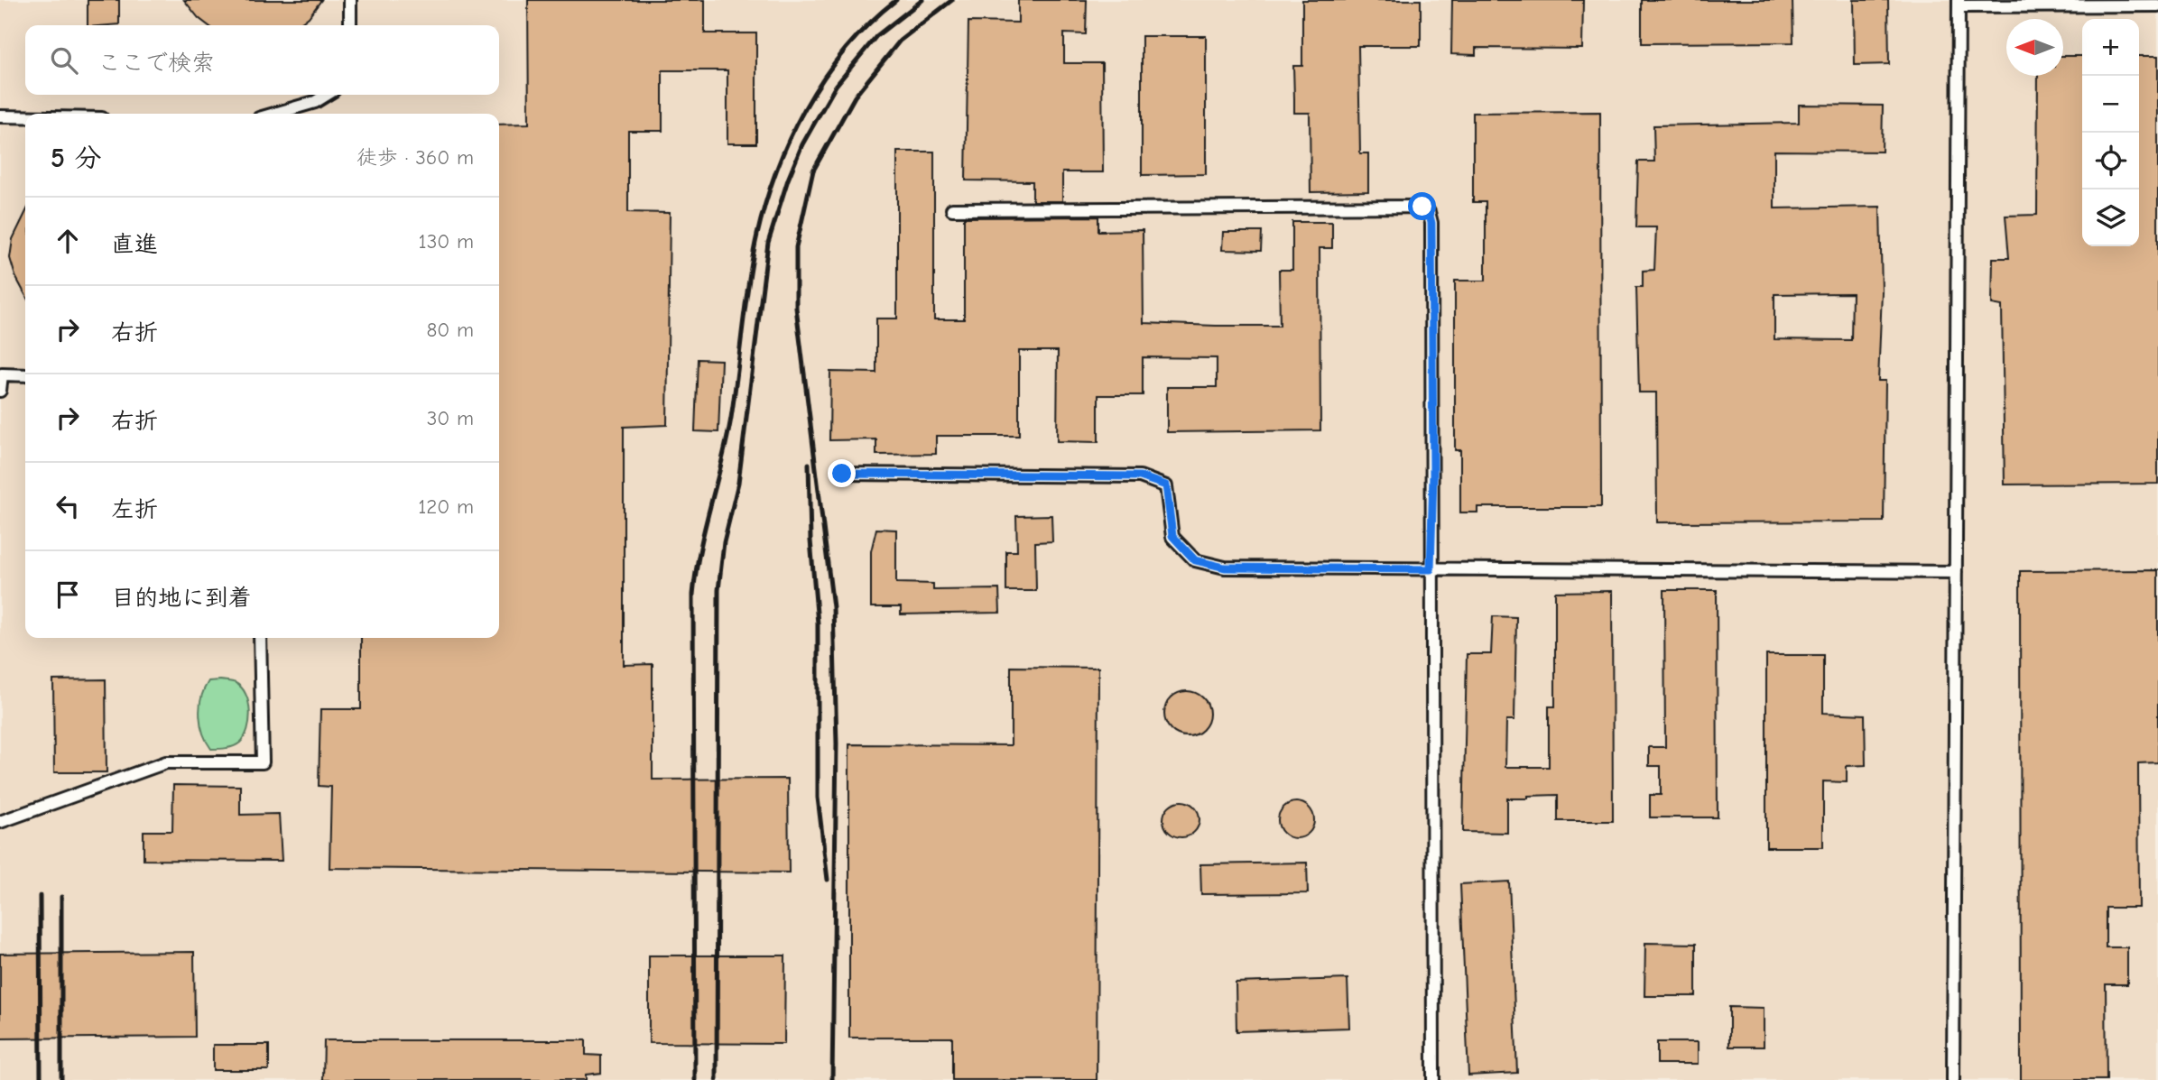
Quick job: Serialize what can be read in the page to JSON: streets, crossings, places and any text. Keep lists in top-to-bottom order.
{
  "north": "left",
  "page": {
    "map_buttons": ["+", "−"],
    "search": "ここで検索",
    "heading": ["5 分", "徒歩 · 360 m"],
    "list": [
      ["直進", "130 m"],
      ["右折", "80 m"],
      ["右折", "30 m"],
      ["左折", "120 m"],
      "目的地に到着"
    ]
  }
}
